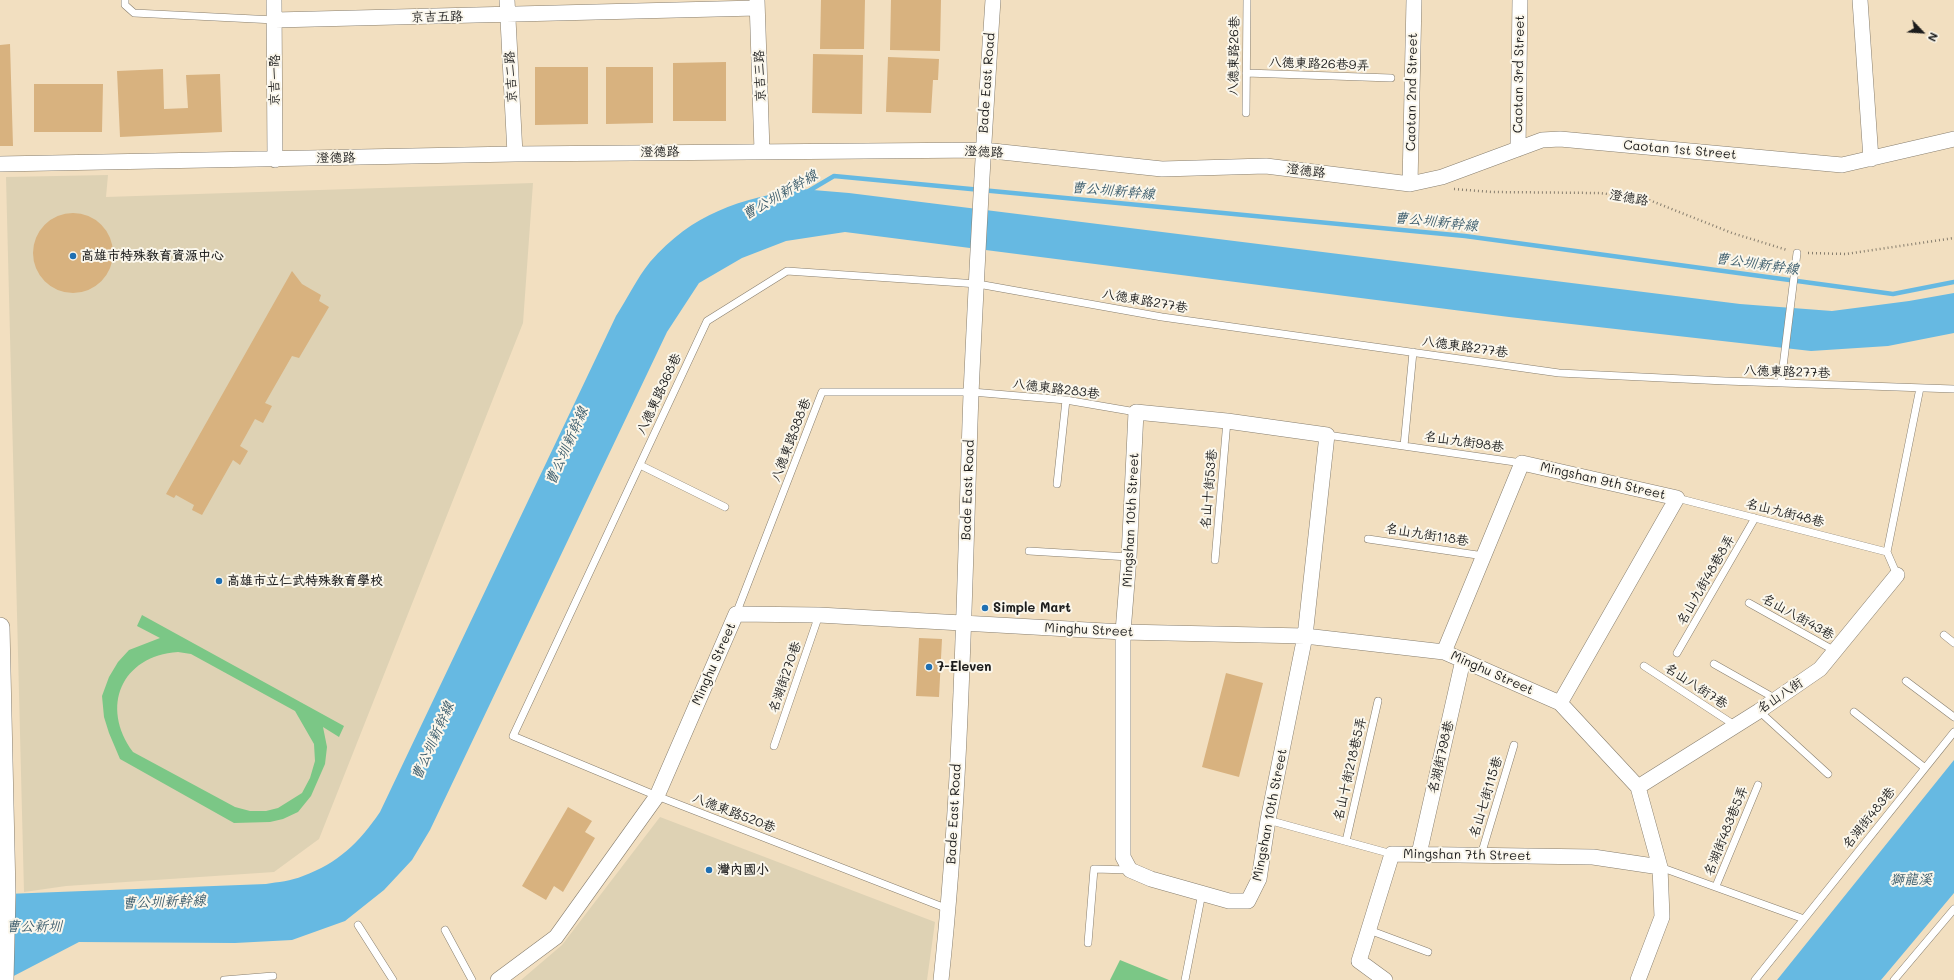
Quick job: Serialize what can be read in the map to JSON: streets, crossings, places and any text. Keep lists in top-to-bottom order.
{
  "streets": {
    "street": [
      "京吉五路",
      "Caotan 3rd Street",
      "京吉三路",
      "京吉二路",
      "京吉一路",
      "Bade East Road",
      "Caotan 2nd Street",
      "Caotan 1st Street",
      "澄德路",
      "Mingshan 9th Street",
      "Mingshan 10th Street",
      "Minghu Street",
      "名山八街",
      "名湖街798巷",
      "Mingshan 7th Street"
    ],
    "lane": [
      "八德東路26巷",
      "八德東路26巷9弄",
      "八德東路277巷",
      "八德東路283巷",
      "八德東路368巷",
      "八德東路388巷",
      "名山九街98巷",
      "名山十街53巷",
      "名山九街48巷",
      "名山九街118巷",
      "名山九街48巷8弄",
      "名山八街43巷",
      "名湖街270巷",
      "名山八街7巷",
      "名山十街218巷5弄",
      "名山七街115巷",
      "八德東路520巷",
      "名湖街483巷",
      "名湖街483巷5弄"
    ]
  },
  "crossings": [
    ["京吉五路", "京吉三路"],
    ["京吉五路", "京吉二路"],
    ["京吉五路", "京吉一路"],
    ["八德東路26巷", "八德東路26巷9弄"],
    ["Caotan 3rd Street", "Caotan 1st Street"],
    ["京吉三路", "澄德路"],
    ["京吉二路", "澄德路"],
    ["京吉一路", "澄德路"],
    ["Bade East Road", "澄德路"],
    ["Bade East Road", "八德東路277巷"],
    ["Bade East Road", "八德東路283巷"],
    ["Bade East Road", "八德東路368巷"],
    ["Bade East Road", "八德東路388巷"],
    ["Bade East Road", "Minghu Street"],
    ["Bade East Road", "八德東路520巷"],
    ["Caotan 2nd Street", "Caotan 1st Street"],
    ["Caotan 2nd Street", "澄德路"],
    ["Caotan 1st Street", "澄德路"],
    ["八德東路277巷", "八德東路368巷"],
    ["八德東路283巷", "八德東路388巷"],
    ["八德東路283巷", "Mingshan 10th Street"],
    ["八德東路368巷", "八德東路520巷"],
    ["八德東路388巷", "Minghu Street"],
    ["名山九街98巷", "Mingshan 9th Street"],
    ["名山九街98巷", "Mingshan 10th Street"],
    ["Mingshan 9th Street", "名山九街48巷"],
    ["Mingshan 9th Street", "名山九街118巷"],
    ["Mingshan 9th Street", "Minghu Street"],
    ["名山九街48巷", "名山九街48巷8弄"],
    ["Mingshan 10th Street", "Minghu Street"],
    ["名山八街43巷", "名山八街"],
    ["Minghu Street", "名湖街270巷"],
    ["Minghu Street", "名山八街"],
    ["Minghu Street", "名湖街798巷"],
    ["Minghu Street", "八德東路520巷"],
    ["Minghu Street", "Mingshan 7th Street"],
    ["名山八街7巷", "名山八街"],
    ["名湖街798巷", "Mingshan 7th Street"],
    ["名山七街115巷", "Mingshan 7th Street"]
  ],
  "water": ["曹公圳新幹線", "獅龍溪", "曹公新圳"],
  "places": [
    "高雄市特殊教育資源中心",
    "高雄市立仁武特殊教育學校",
    "Simple Mart",
    "7-Eleven",
    "灣內國小"
  ],
  "north": "bottom right"
}
